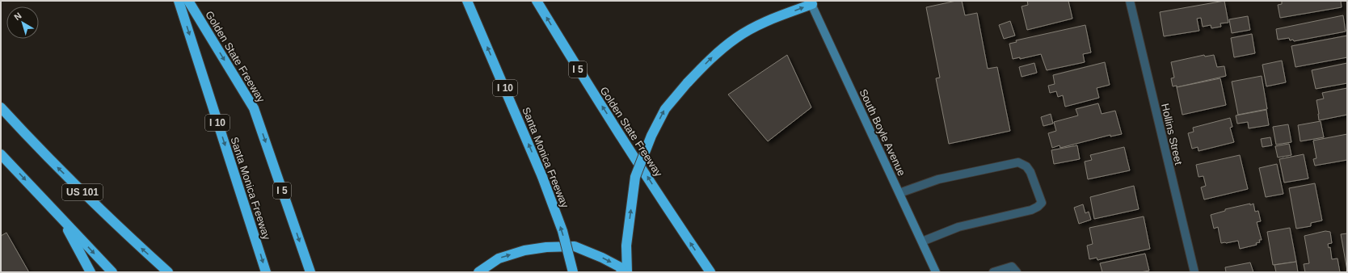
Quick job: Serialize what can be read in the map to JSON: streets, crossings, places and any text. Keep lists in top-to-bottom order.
{
  "streets": {
    "highway": [
      "Golden State Freeway",
      "I 5",
      "I 10",
      "Santa Monica Freeway",
      "US 101"
    ],
    "main road": ["South Boyle Avenue"],
    "street": ["Hollins Street"]
  },
  "north": "top left"
}
